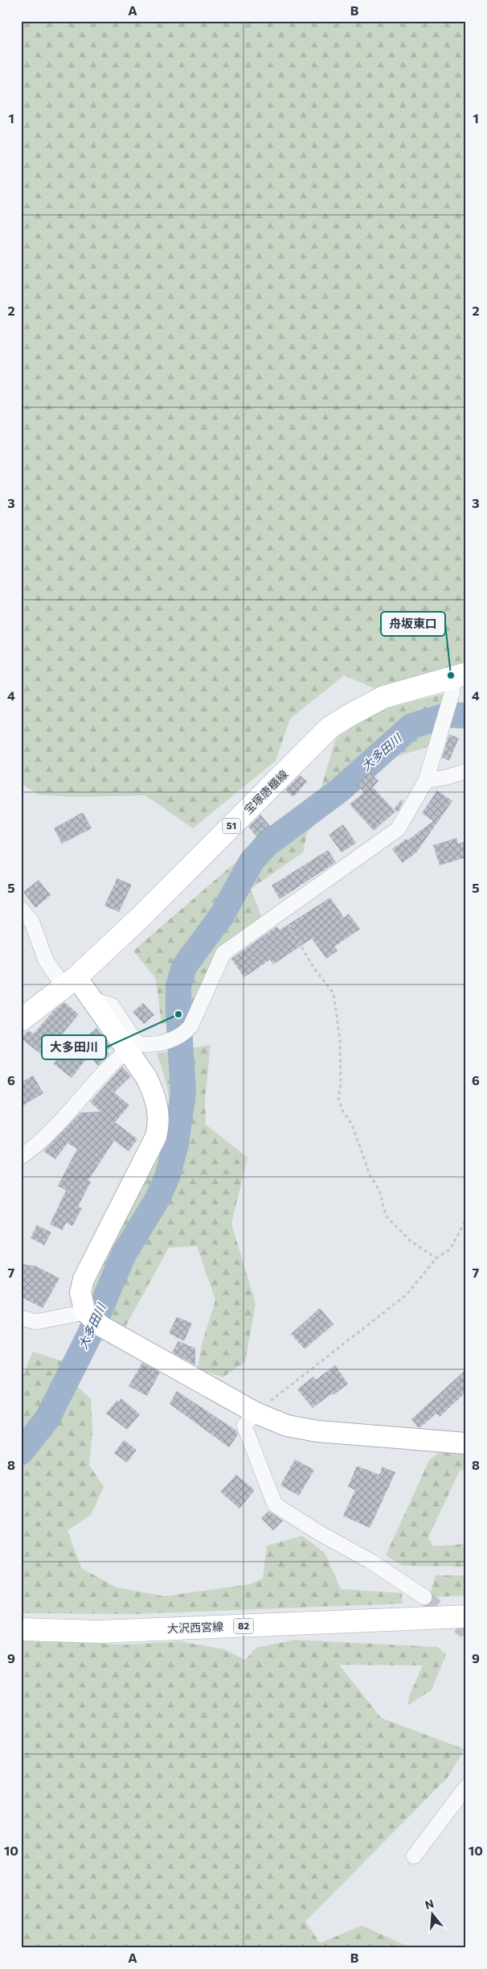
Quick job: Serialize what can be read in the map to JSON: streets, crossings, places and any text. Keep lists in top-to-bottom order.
{
  "streets": {
    "main road": [
      "宝塚唐櫃線",
      "51",
      "82",
      "大沢西宮線"
    ]
  },
  "water": ["大多田川"],
  "places": ["舟坂東口", "大多田川"],
  "north": "top",
  "grid": {
    "columns": ["A", "B"],
    "rows": [
      "1",
      "2",
      "3",
      "4",
      "5",
      "6",
      "7",
      "8",
      "9",
      "10"
    ]
  }
}
